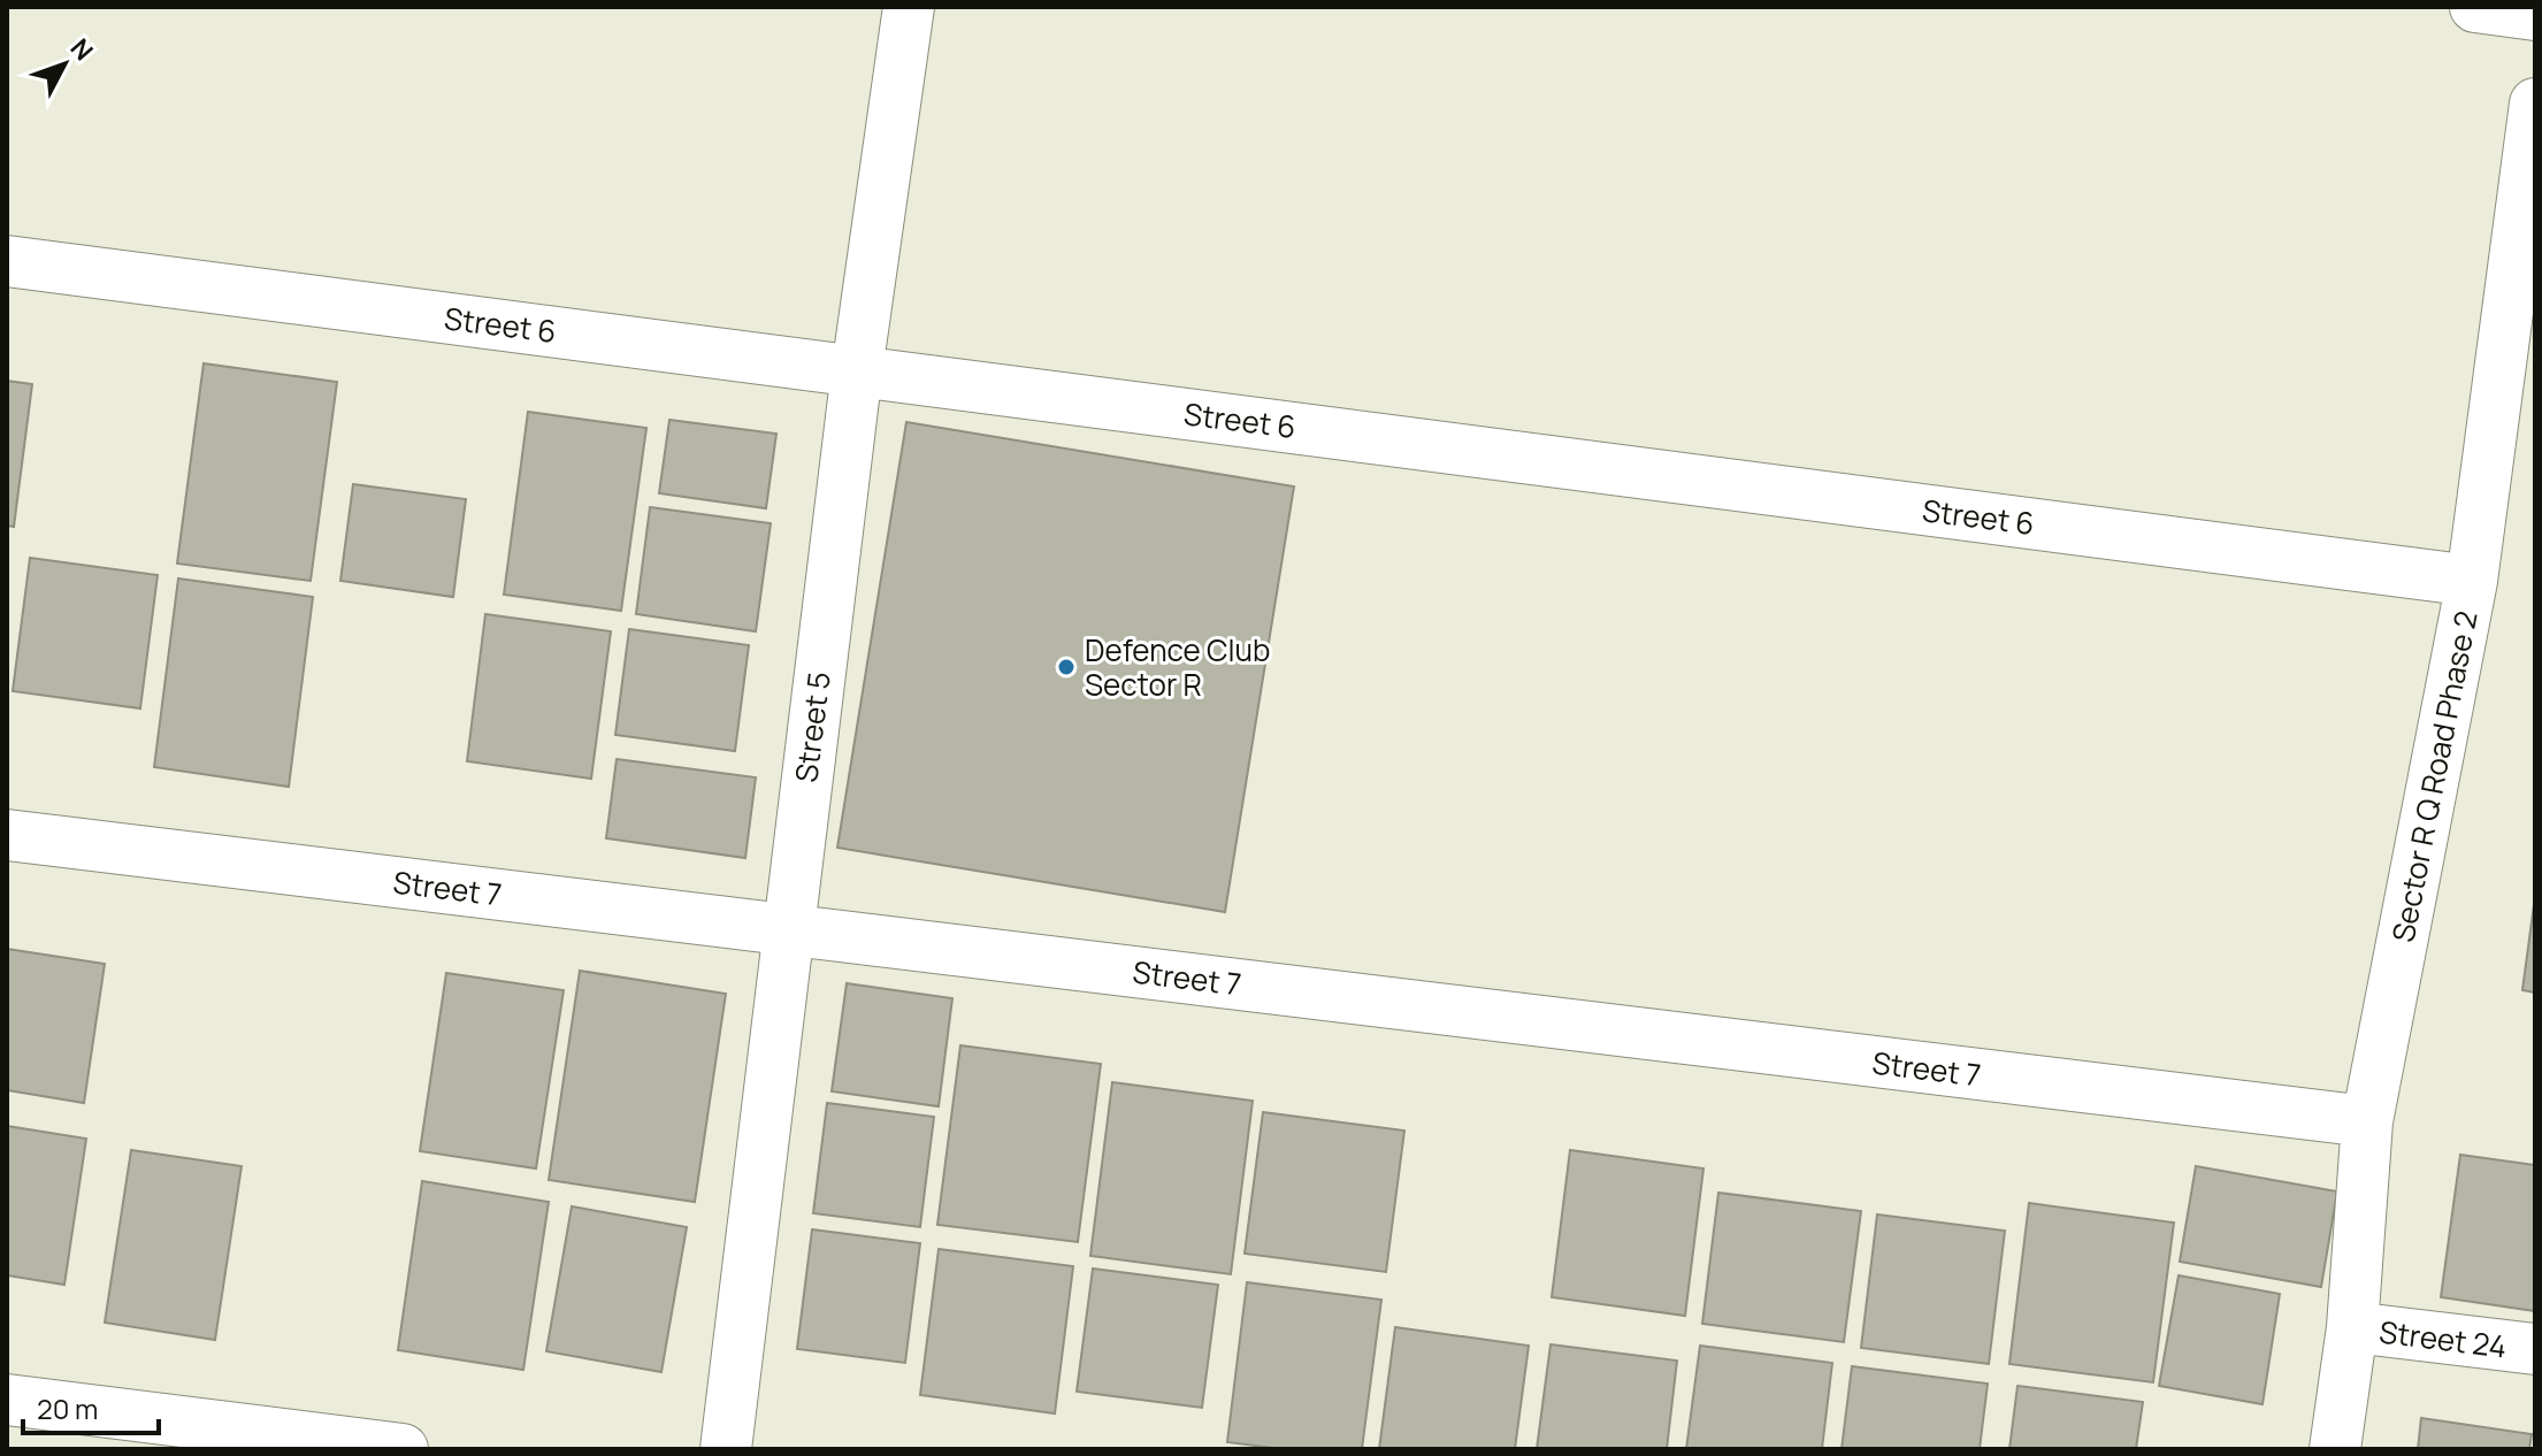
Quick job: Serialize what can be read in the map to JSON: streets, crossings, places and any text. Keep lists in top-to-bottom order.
{
  "streets": {
    "street": [
      "Street 6",
      "Street 5",
      "Sector R Q Road Phase 2",
      "Street 7",
      "Street 24"
    ]
  },
  "crossings": [
    ["Street 6", "Street 5"],
    ["Street 6", "Sector R Q Road Phase 2"],
    ["Street 5", "Street 7"],
    ["Sector R Q Road Phase 2", "Street 7"],
    ["Sector R Q Road Phase 2", "Street 24"]
  ],
  "places": ["Defence Club Sector R"],
  "scale_bar": "20 m",
  "north": "top right"
}
